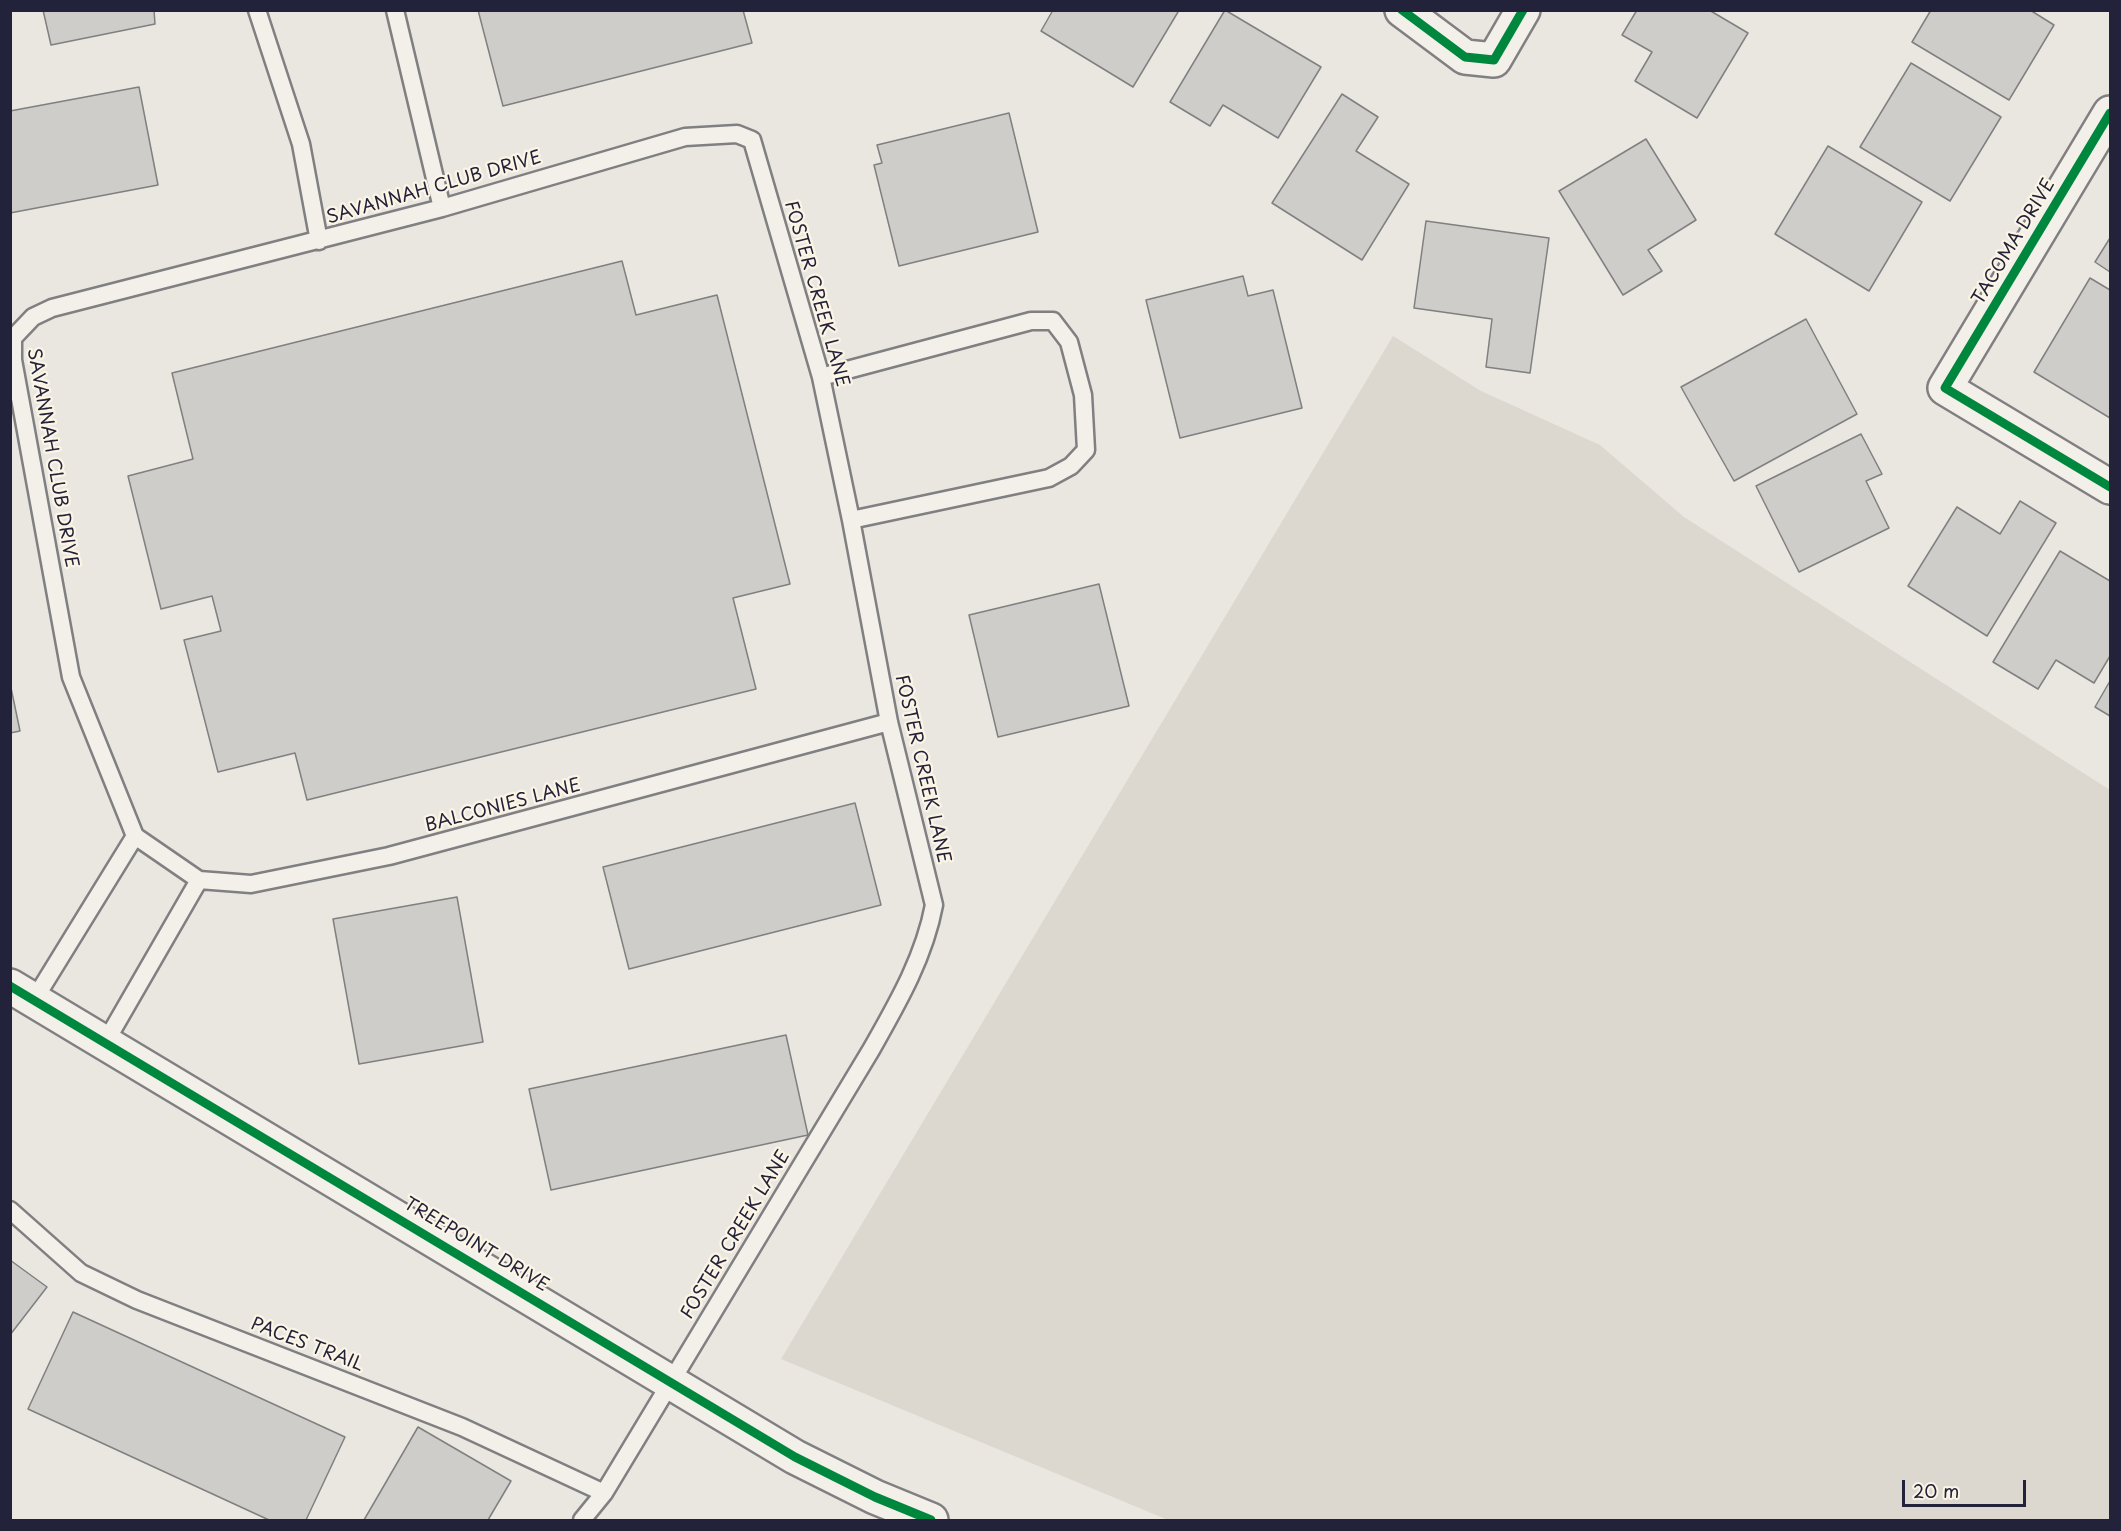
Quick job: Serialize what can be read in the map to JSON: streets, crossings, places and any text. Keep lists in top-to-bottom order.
{
  "streets": {
    "street": ["TACOMA DRIVE", "TREEPOINT DRIVE"],
    "lane": [
      "SAVANNAH CLUB DRIVE",
      "FOSTER CREEK LANE",
      "BALCONIES LANE",
      "PACES TRAIL"
    ]
  },
  "crossings": [
    ["SAVANNAH CLUB DRIVE", "FOSTER CREEK LANE"],
    ["FOSTER CREEK LANE", "BALCONIES LANE"],
    ["FOSTER CREEK LANE", "TREEPOINT DRIVE"]
  ],
  "scale_bar": "20 m"
}
